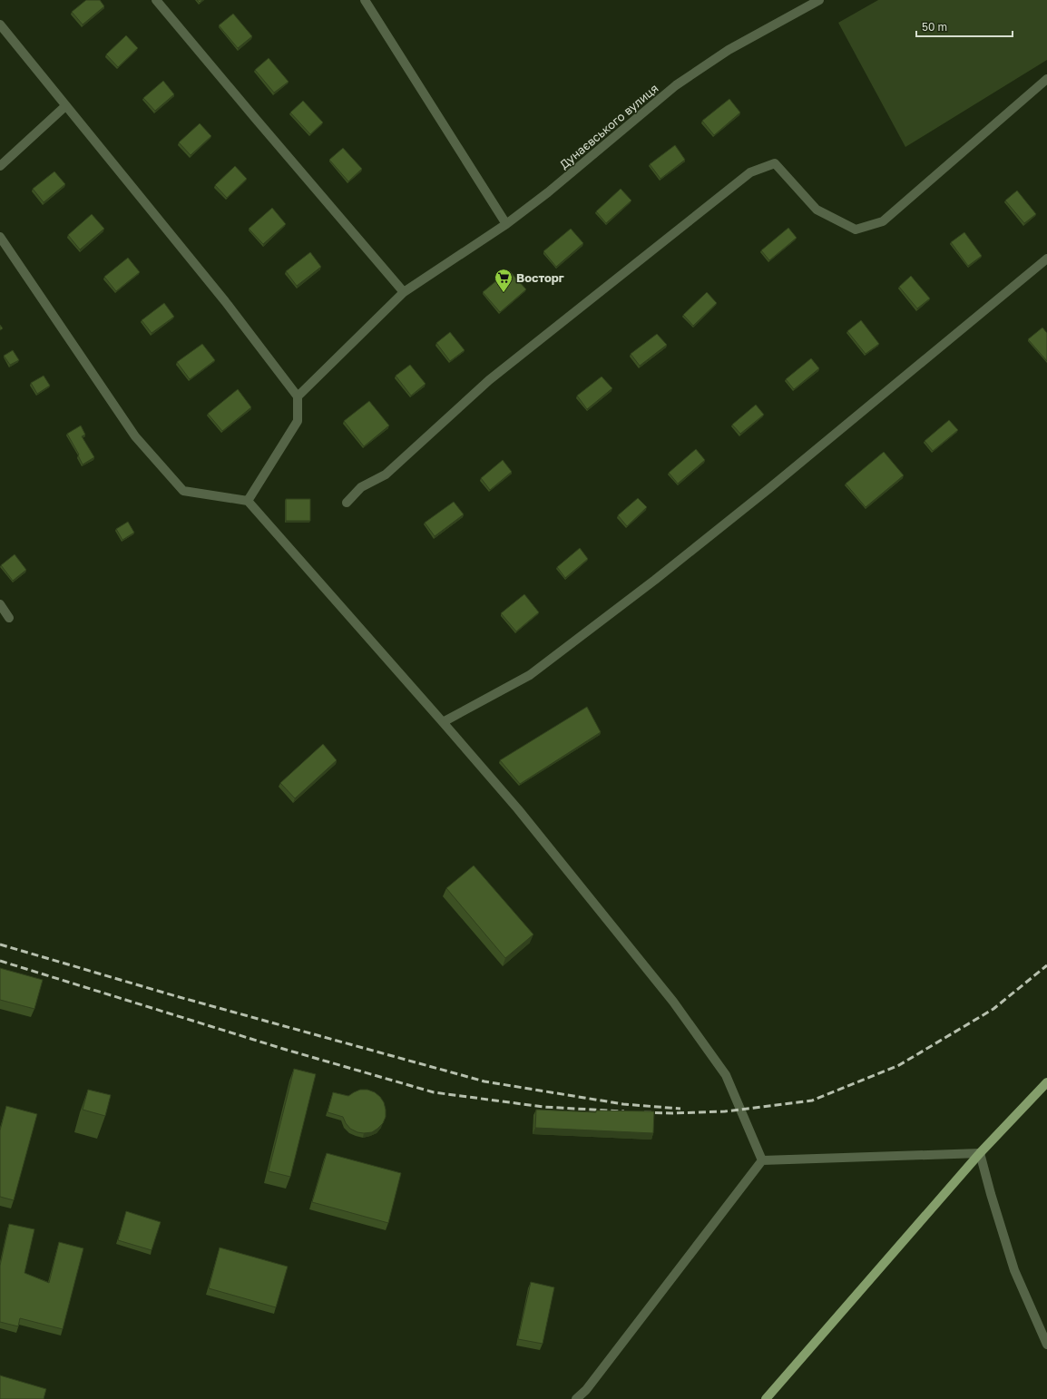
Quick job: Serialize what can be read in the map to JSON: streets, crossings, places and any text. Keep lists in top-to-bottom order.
{
  "streets": {
    "street": ["Дунаєвського вулиця"]
  },
  "places": {
    "supermarket": ["Восторг"]
  },
  "scale_bar": "50 m"
}
